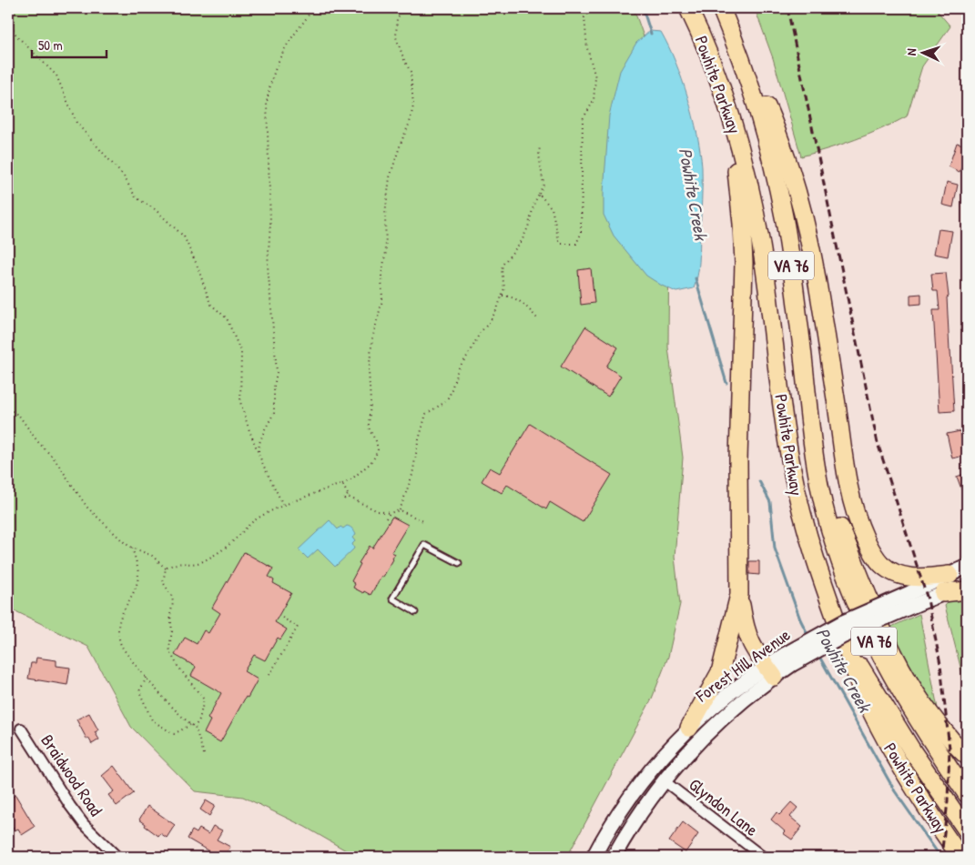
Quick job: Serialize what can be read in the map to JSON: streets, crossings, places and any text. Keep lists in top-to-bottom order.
{
  "streets": {
    "highway": ["Powhite Parkway", "VA 76"],
    "main road": ["Forest Hill Avenue"],
    "street": ["Braidwood Road", "Glyndon Lane"]
  },
  "crossings": [
    ["Powhite Parkway", "VA 76"],
    ["Forest Hill Avenue", "Glyndon Lane"]
  ],
  "water": ["Powhite Creek"],
  "scale_bar": "50 m",
  "north": "left"
}
